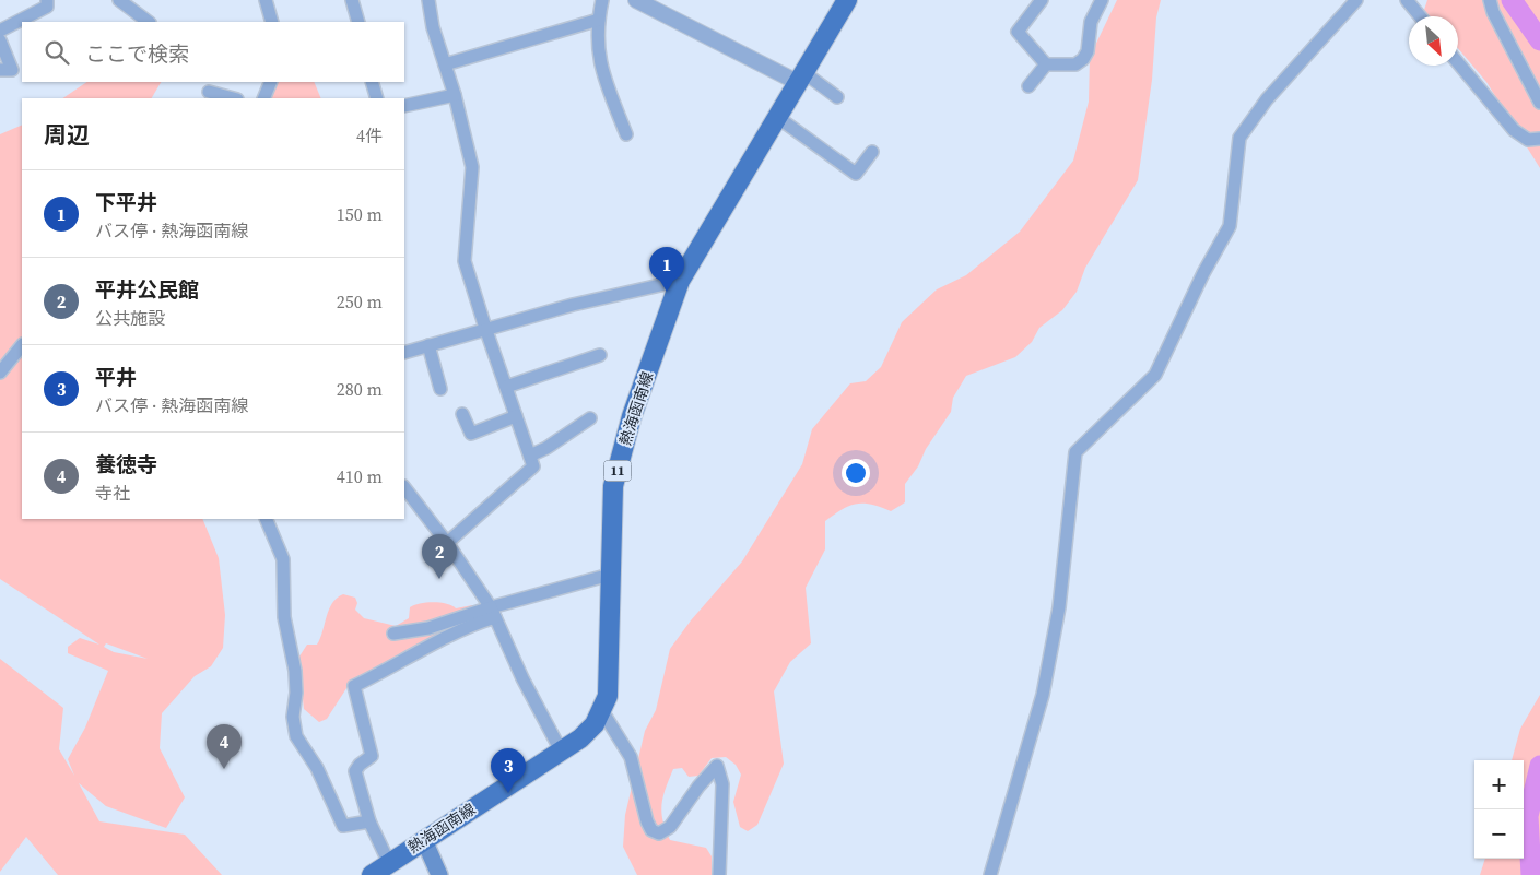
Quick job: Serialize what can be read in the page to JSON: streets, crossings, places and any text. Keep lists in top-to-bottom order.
{
  "streets": {
    "main road": ["熱海函南線", "11"]
  },
  "north": "bottom right",
  "page": {
    "search": "ここで検索",
    "heading": ["周辺", "4件"],
    "list": [
      {
        "mark": "1",
        "name": "下平井",
        "note": "バス停 · 熱海函南線",
        "value": "150 m"
      },
      {
        "mark": "2",
        "name": "平井公民館",
        "note": "公共施設",
        "value": "250 m"
      },
      {
        "mark": "3",
        "name": "平井",
        "note": "バス停 · 熱海函南線",
        "value": "280 m"
      },
      {
        "mark": "4",
        "name": "養徳寺",
        "note": "寺社",
        "value": "410 m"
      }
    ],
    "pins": [
      "1",
      "2",
      "4",
      "3"
    ],
    "map_buttons": ["+", "−"]
  }
}
